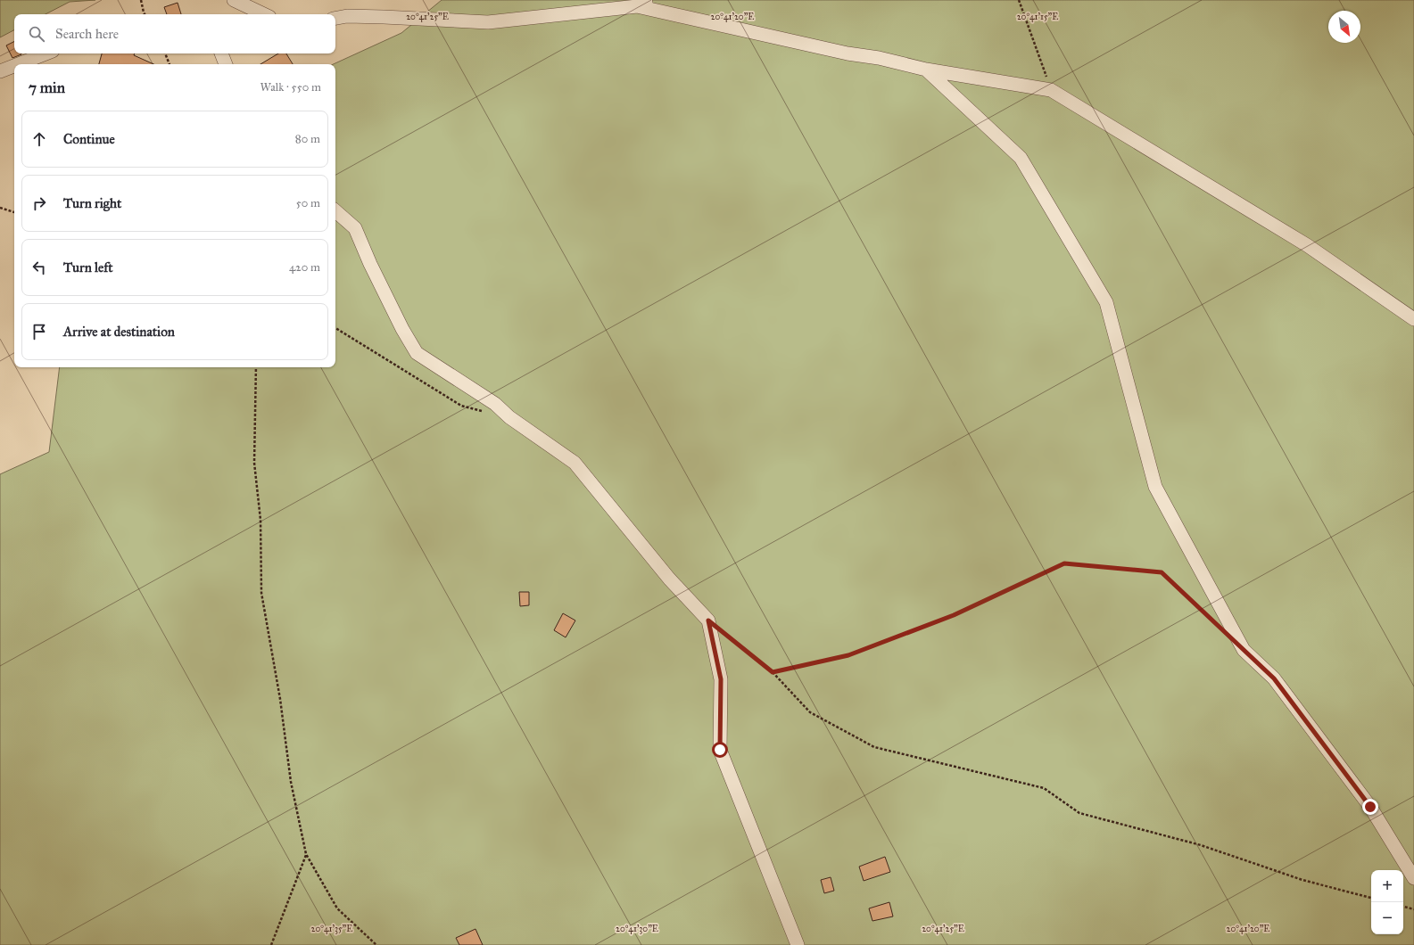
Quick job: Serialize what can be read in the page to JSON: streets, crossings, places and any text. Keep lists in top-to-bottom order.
{
  "north": "bottom right",
  "page": {
    "search": "Search here",
    "heading": ["7 min", "Walk · 550 m"],
    "list": [
      ["Continue", "80 m"],
      ["Turn right", "50 m"],
      ["Turn left", "420 m"],
      "Arrive at destination"
    ],
    "map_buttons": ["+", "−"]
  },
  "coordinates": [
    "20°41'25\"E",
    "20°41'20\"E",
    "20°41'15\"E",
    "20°41'35\"E",
    "20°41'30\"E"
  ]
}
